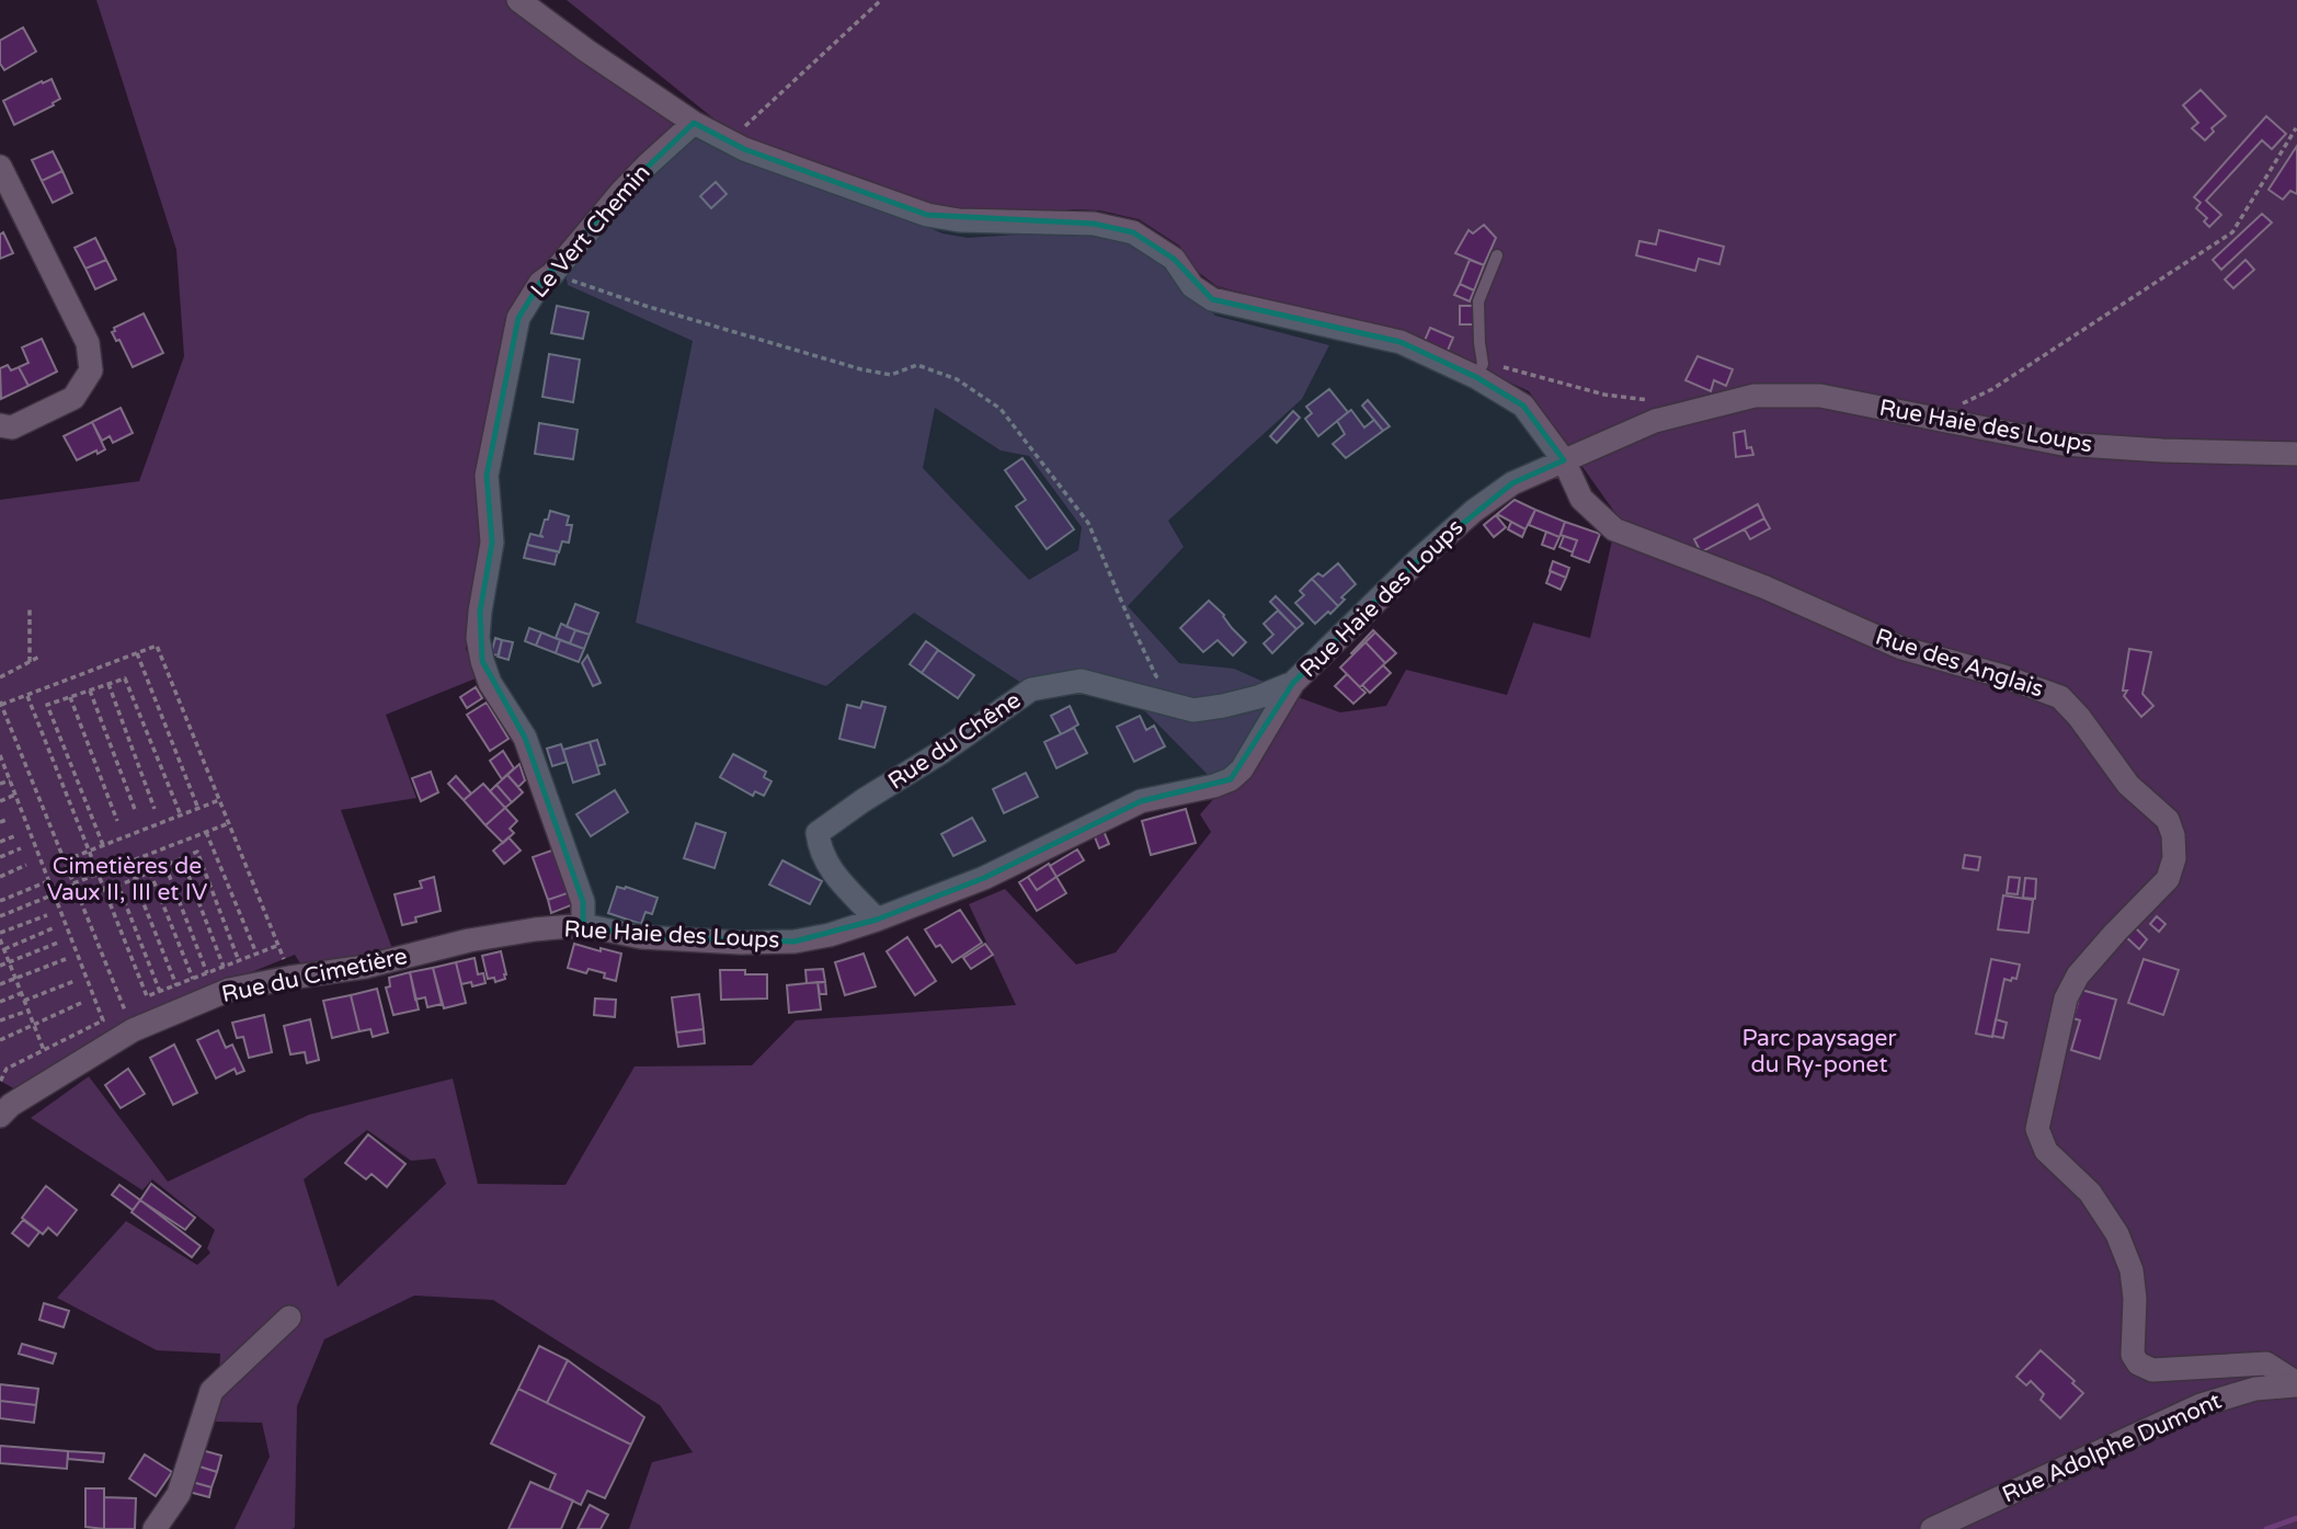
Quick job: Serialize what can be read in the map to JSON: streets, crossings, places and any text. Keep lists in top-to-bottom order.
{
  "streets": {
    "street": [
      "Le Vert Chemin",
      "Rue Haie des Loups",
      "Rue des Anglais",
      "Rue du Chêne",
      "Rue du Cimetière",
      "Rue Adolphe Dumont"
    ]
  },
  "crossings": [
    ["Le Vert Chemin", "Rue Haie des Loups"],
    ["Rue Haie des Loups", "Rue des Anglais"],
    ["Rue Haie des Loups", "Rue du Chêne"],
    ["Rue Haie des Loups", "Rue du Cimetière"],
    ["Rue des Anglais", "Rue Adolphe Dumont"]
  ],
  "parks": ["Cimetières de Vaux II, III et IV", "Parc paysager du Ry-ponet"]
}
